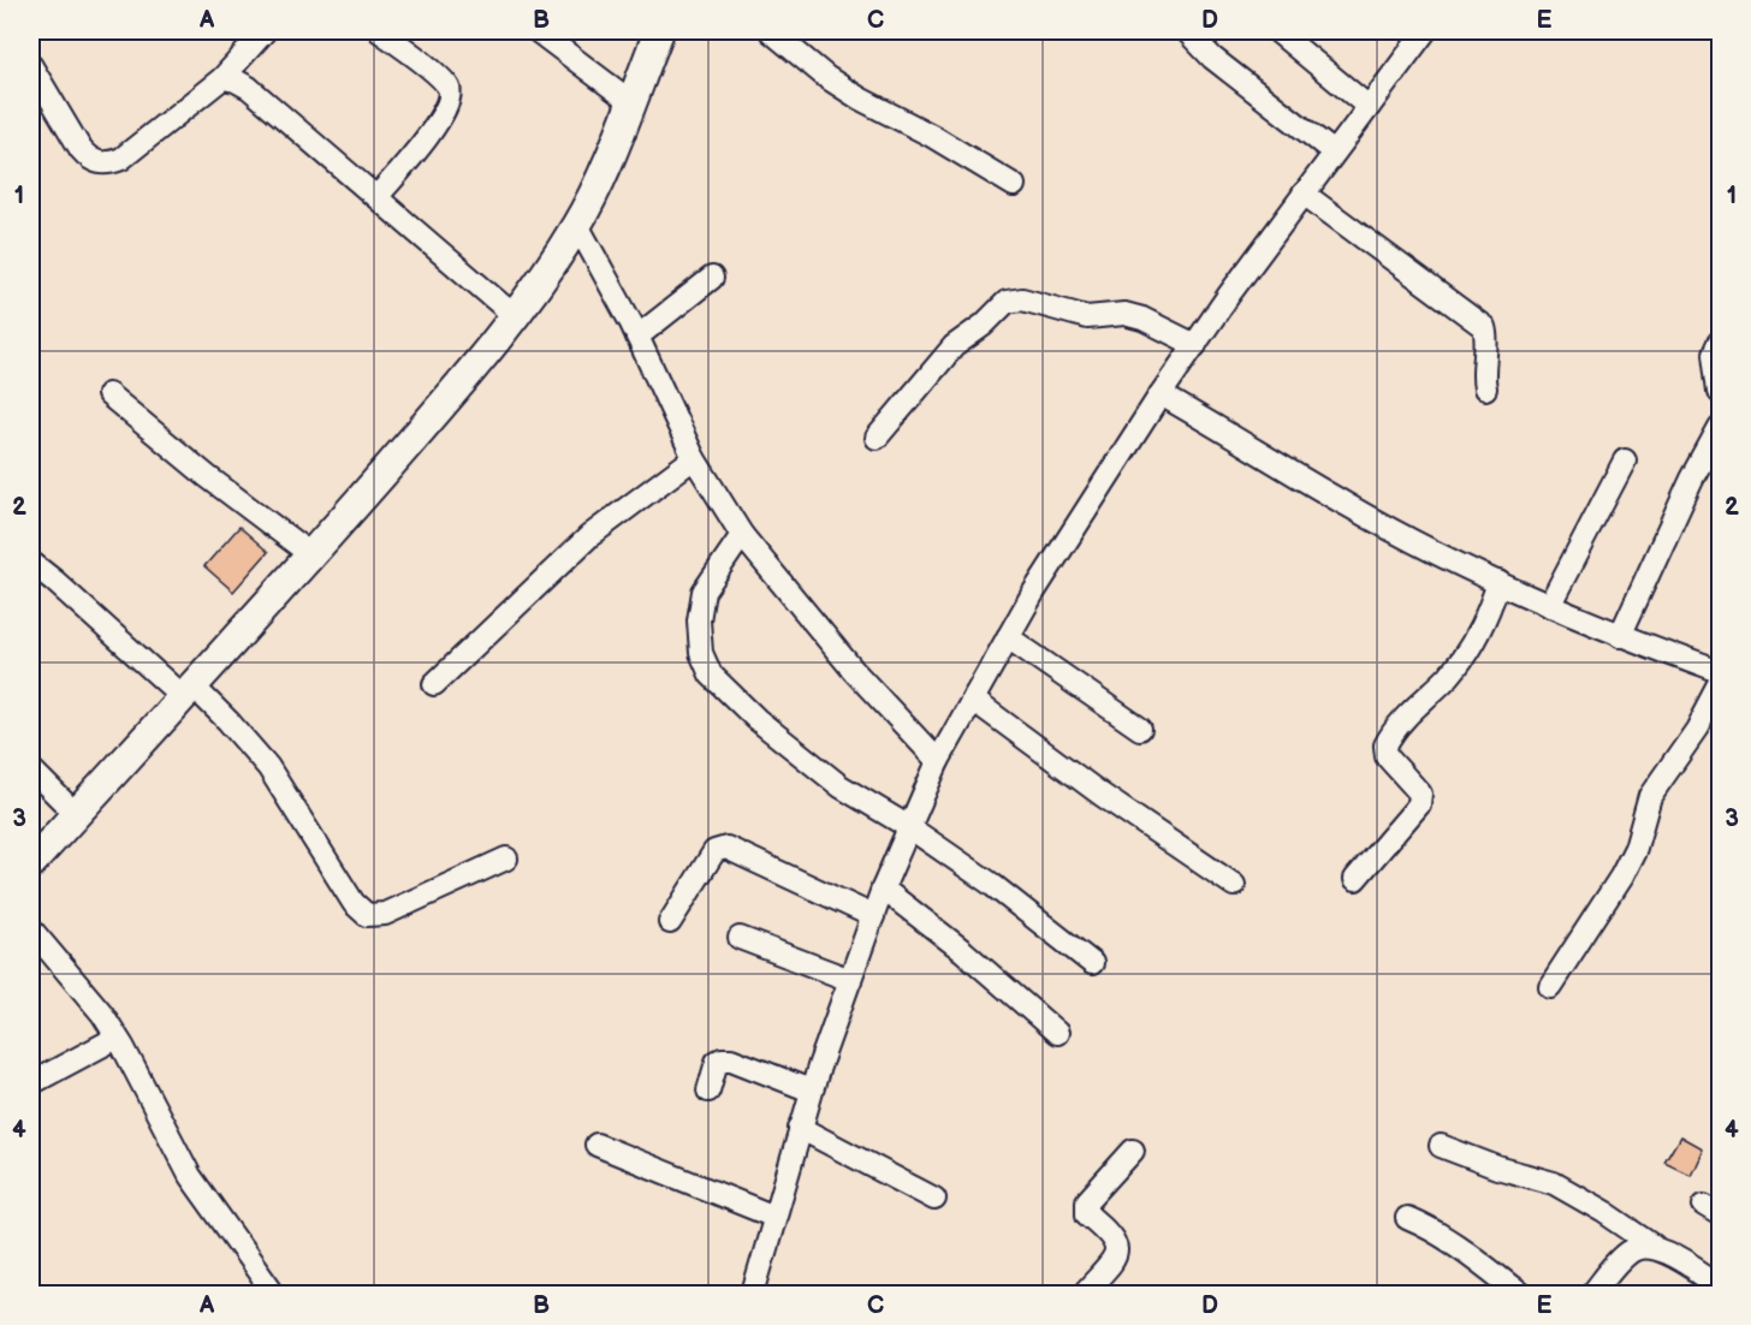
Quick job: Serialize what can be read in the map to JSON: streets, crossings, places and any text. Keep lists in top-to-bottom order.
{
  "grid": {
    "columns": [
      "A",
      "B",
      "C",
      "D",
      "E"
    ],
    "rows": [
      "1",
      "2",
      "3",
      "4"
    ]
  }
}
